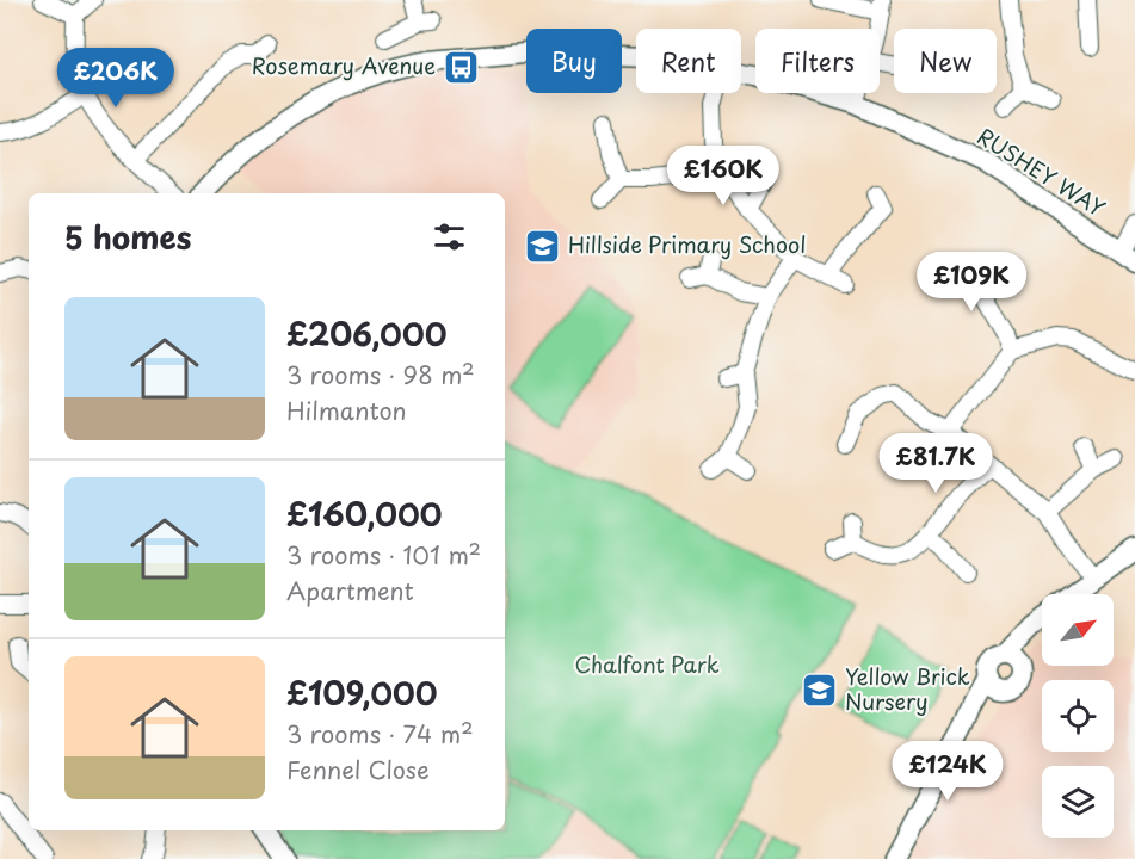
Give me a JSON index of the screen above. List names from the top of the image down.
{
  "streets": {
    "street": ["RUSHEY WAY"]
  },
  "parks": ["Chalfont Park"],
  "places": {
    "bus stop": ["Rosemary Avenue"],
    "school or university": ["Hillside Primary School", "Yellow Brick Nursery"]
  },
  "north": "top right",
  "page": {
    "chip": [
      "Buy",
      "Rent",
      "Filters",
      "New"
    ],
    "price": [
      "£206K",
      "£160K",
      "£109K",
      "£81.7K",
      "£124K"
    ],
    "heading": "5 homes",
    "list": [
      {
        "name": "£206,000",
        "note": "3 rooms · 98 m² · Hilmanton"
      },
      {
        "name": "£160,000",
        "note": "3 rooms · 101 m² · Apartment"
      },
      {
        "name": "£109,000",
        "note": "3 rooms · 74 m² · Fennel Close"
      }
    ]
  }
}
